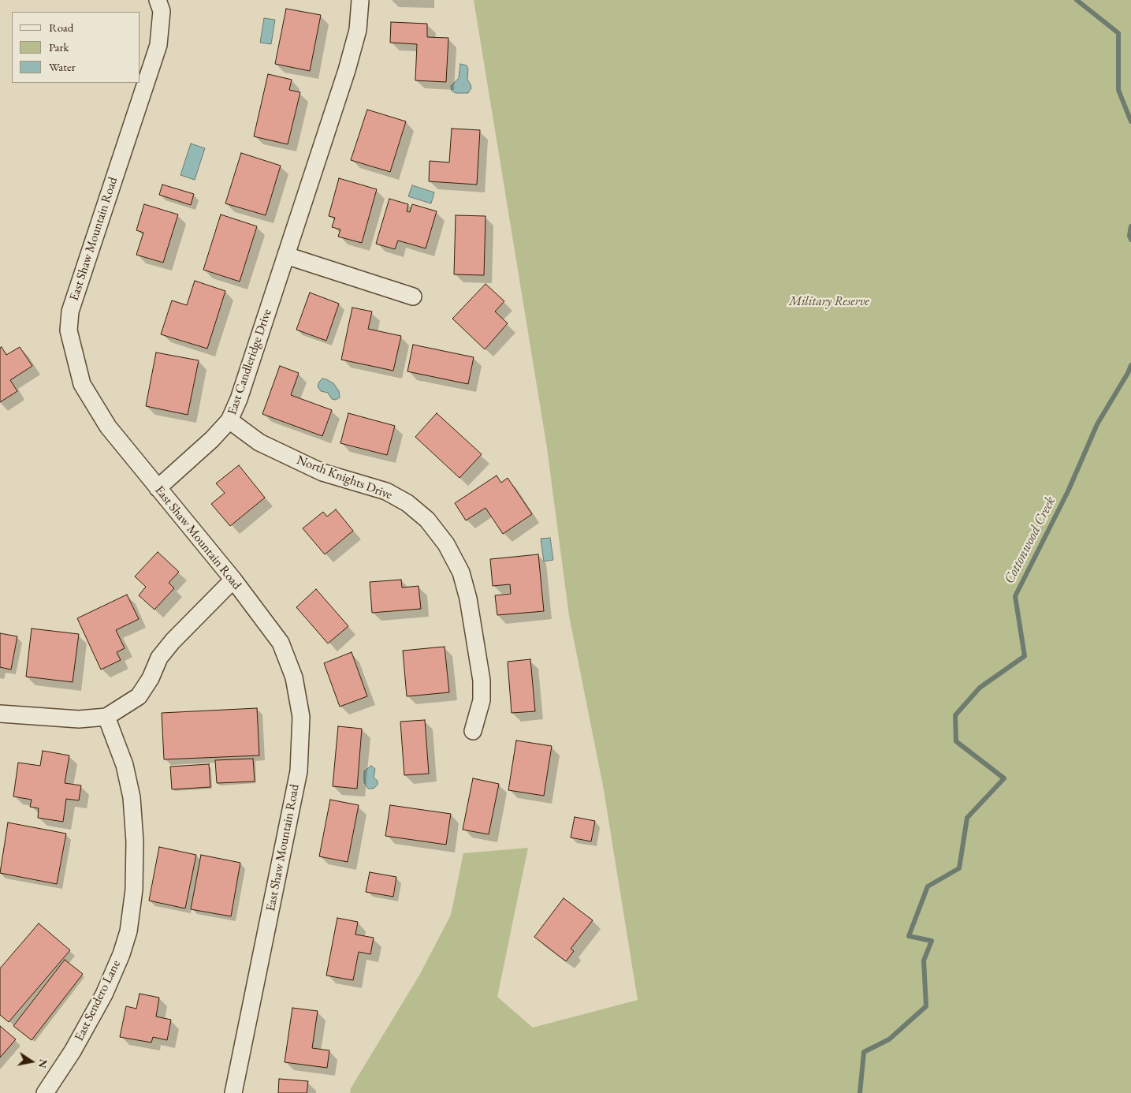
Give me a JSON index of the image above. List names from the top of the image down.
{
  "streets": {
    "street": [
      "East Shaw Mountain Road",
      "East Candleridge Drive",
      "North Knights Drive",
      "East Sendero Lane"
    ]
  },
  "crossings": [
    ["East Shaw Mountain Road", "East Candleridge Drive"],
    ["East Candleridge Drive", "North Knights Drive"]
  ],
  "water": ["Cottonwood Creek"],
  "parks": ["Military Reserve"],
  "legend": ["Road", "Park", "Water"],
  "north": "right"
}
